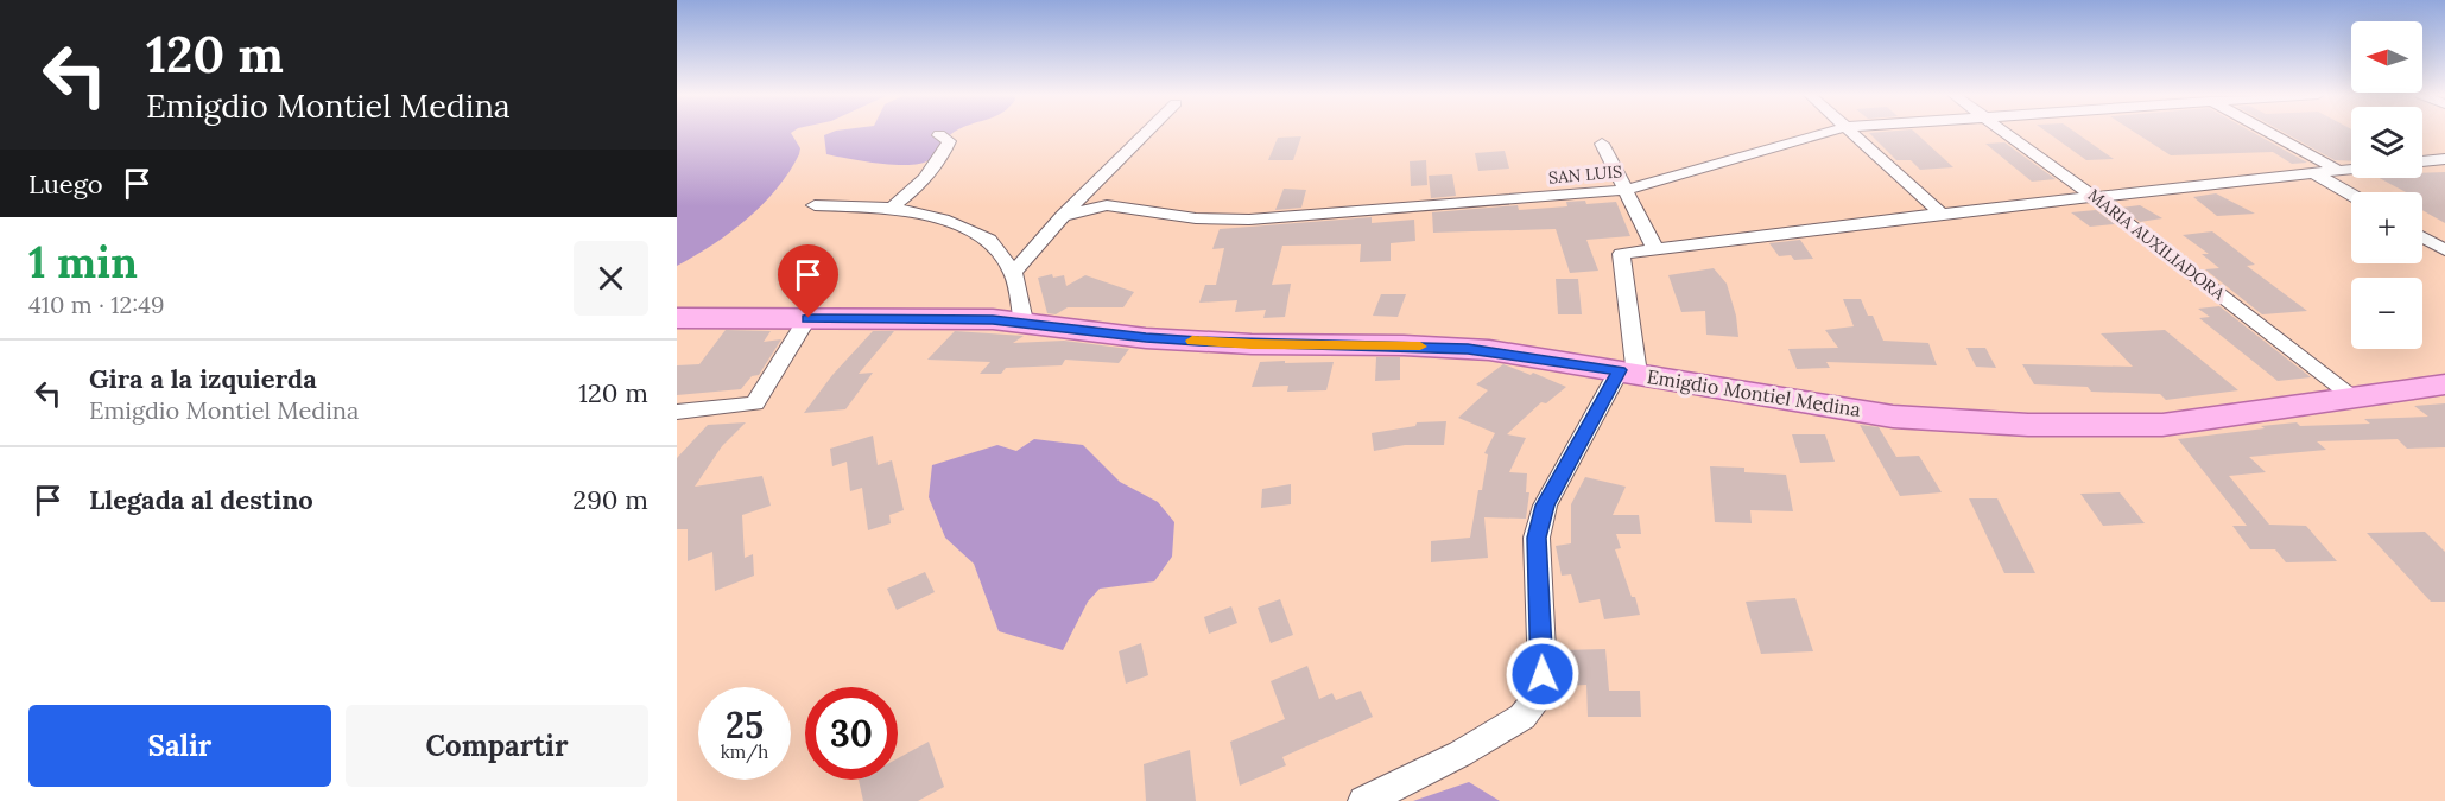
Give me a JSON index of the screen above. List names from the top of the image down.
{
  "streets": {
    "main road": ["Emigdio Montiel Medina"],
    "street": ["SAN LUIS", "MARIA AUXILIADORA"]
  },
  "crossings": [
    ["MARIA AUXILIADORA", "Emigdio Montiel Medina"]
  ],
  "north": "left",
  "page": {
    "turn": ["120 m", "Emigdio Montiel Medina"],
    "map_buttons": ["+", "−"],
    "then": "Luego",
    "heading": ["1 min", "410 m · 12:49"],
    "list": [
      {
        "name": "Gira a la izquierda",
        "note": "Emigdio Montiel Medina",
        "value": "120 m"
      },
      {
        "name": "Llegada al destino",
        "value": "290 m"
      }
    ],
    "speed": "25 km/h",
    "limit": "30",
    "buttons": ["Salir", "Compartir"]
  }
}
